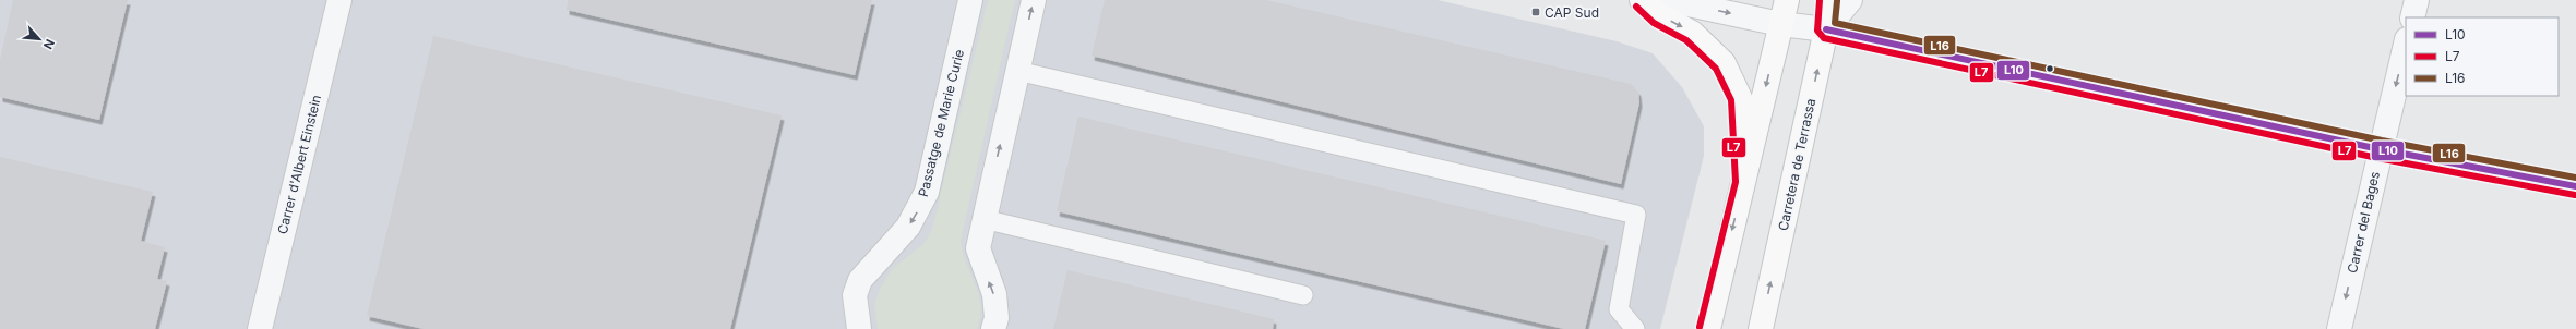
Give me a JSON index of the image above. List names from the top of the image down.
{
  "streets": {
    "main road": ["Carretera de Terrassa"],
    "street": ["Passatge de Marie Curie", "Carrer d'Albert Einstein", "Carrer del Bages"]
  },
  "one_way": ["Carrer del Bages"],
  "places": {
    "transit": ["CAP Sud"]
  },
  "lines": ["transit line L7", "transit line L16", "transit line L10"],
  "legend": ["L10", "L7", "L16"],
  "north": "bottom right"
}
